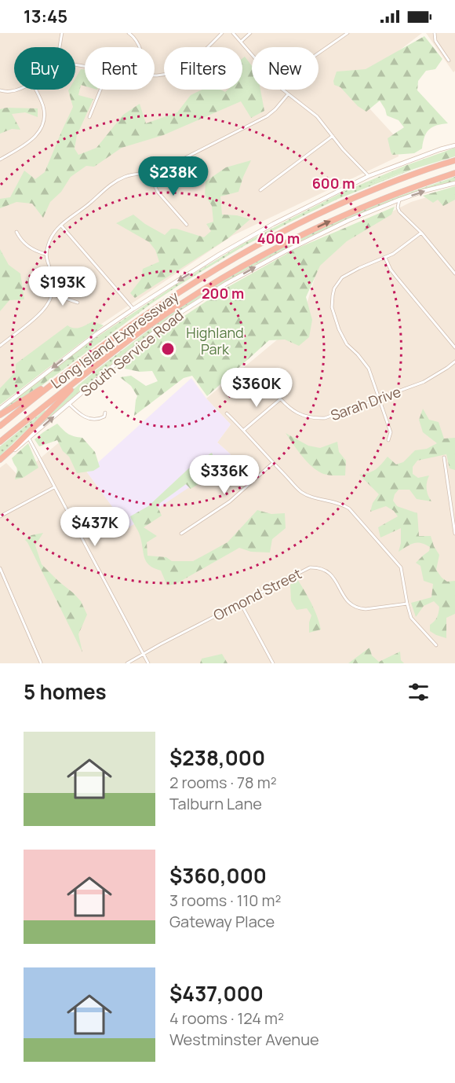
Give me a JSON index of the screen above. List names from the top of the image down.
{
  "streets": {
    "highway": ["Long Island Expressway"],
    "main road": ["South Service Road"],
    "street": ["Sarah Drive", "Ormond Street"]
  },
  "parks": ["Highland Park"],
  "page": {
    "status": "13:45",
    "chip": [
      "Buy",
      "Rent",
      "Filters",
      "New"
    ],
    "price": [
      "$238K",
      "$193K",
      "$360K",
      "$336K",
      "$437K"
    ],
    "heading": "5 homes",
    "list": [
      {
        "name": "$238,000",
        "note": "2 rooms · 78 m² · Talburn Lane"
      },
      {
        "name": "$360,000",
        "note": "3 rooms · 110 m² · Gateway Place"
      },
      {
        "name": "$437,000",
        "note": "4 rooms · 124 m² · Westminster Avenue"
      }
    ]
  },
  "rings": ["600 m", "400 m", "200 m"]
}
